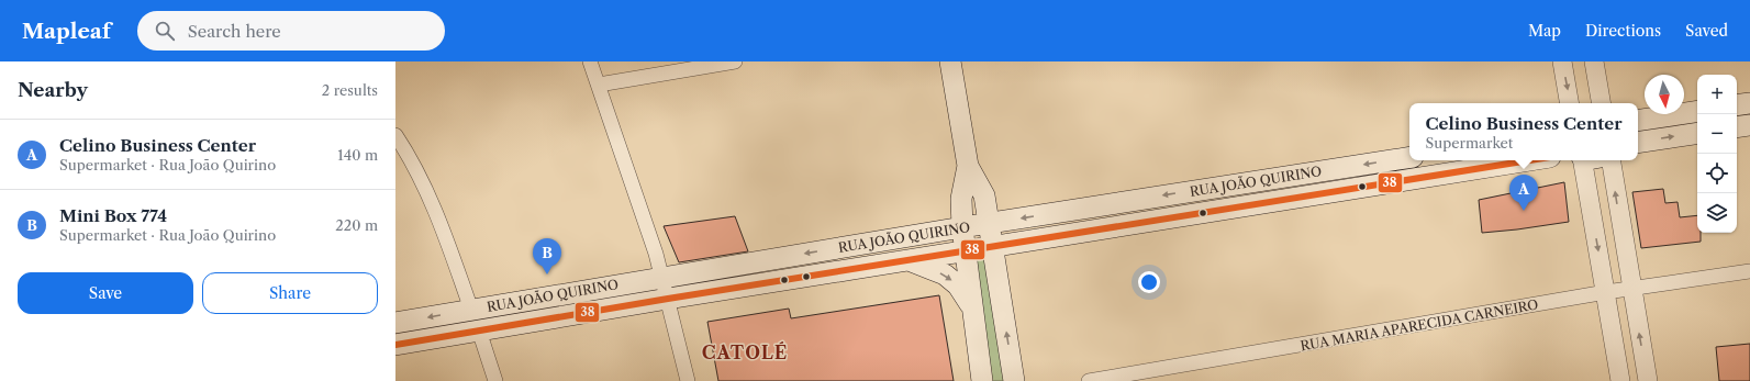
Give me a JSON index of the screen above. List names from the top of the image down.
{
  "streets": {
    "main road": ["RUA JOÃO QUIRINO"],
    "street": ["RUA MARIA APARECIDA CARNEIRO"]
  },
  "districts": ["CATOLÉ"],
  "lines": ["transit line 38"],
  "north": "bottom",
  "page": {
    "header": "Mapleaf",
    "search": "Search here",
    "nav": ["Map", "Directions", "Saved"],
    "heading": ["Nearby", "2 results"],
    "map_buttons": ["+", "−"],
    "popup": ["Celino Business Center", "Supermarket"],
    "list": [
      {
        "mark": "A",
        "name": "Celino Business Center",
        "note": "Supermarket · Rua João Quirino",
        "value": "140 m"
      },
      {
        "mark": "B",
        "name": "Mini Box 774",
        "note": "Supermarket · Rua João Quirino",
        "value": "220 m"
      }
    ],
    "pins": ["A", "B"],
    "buttons": ["Save", "Share"]
  }
}
